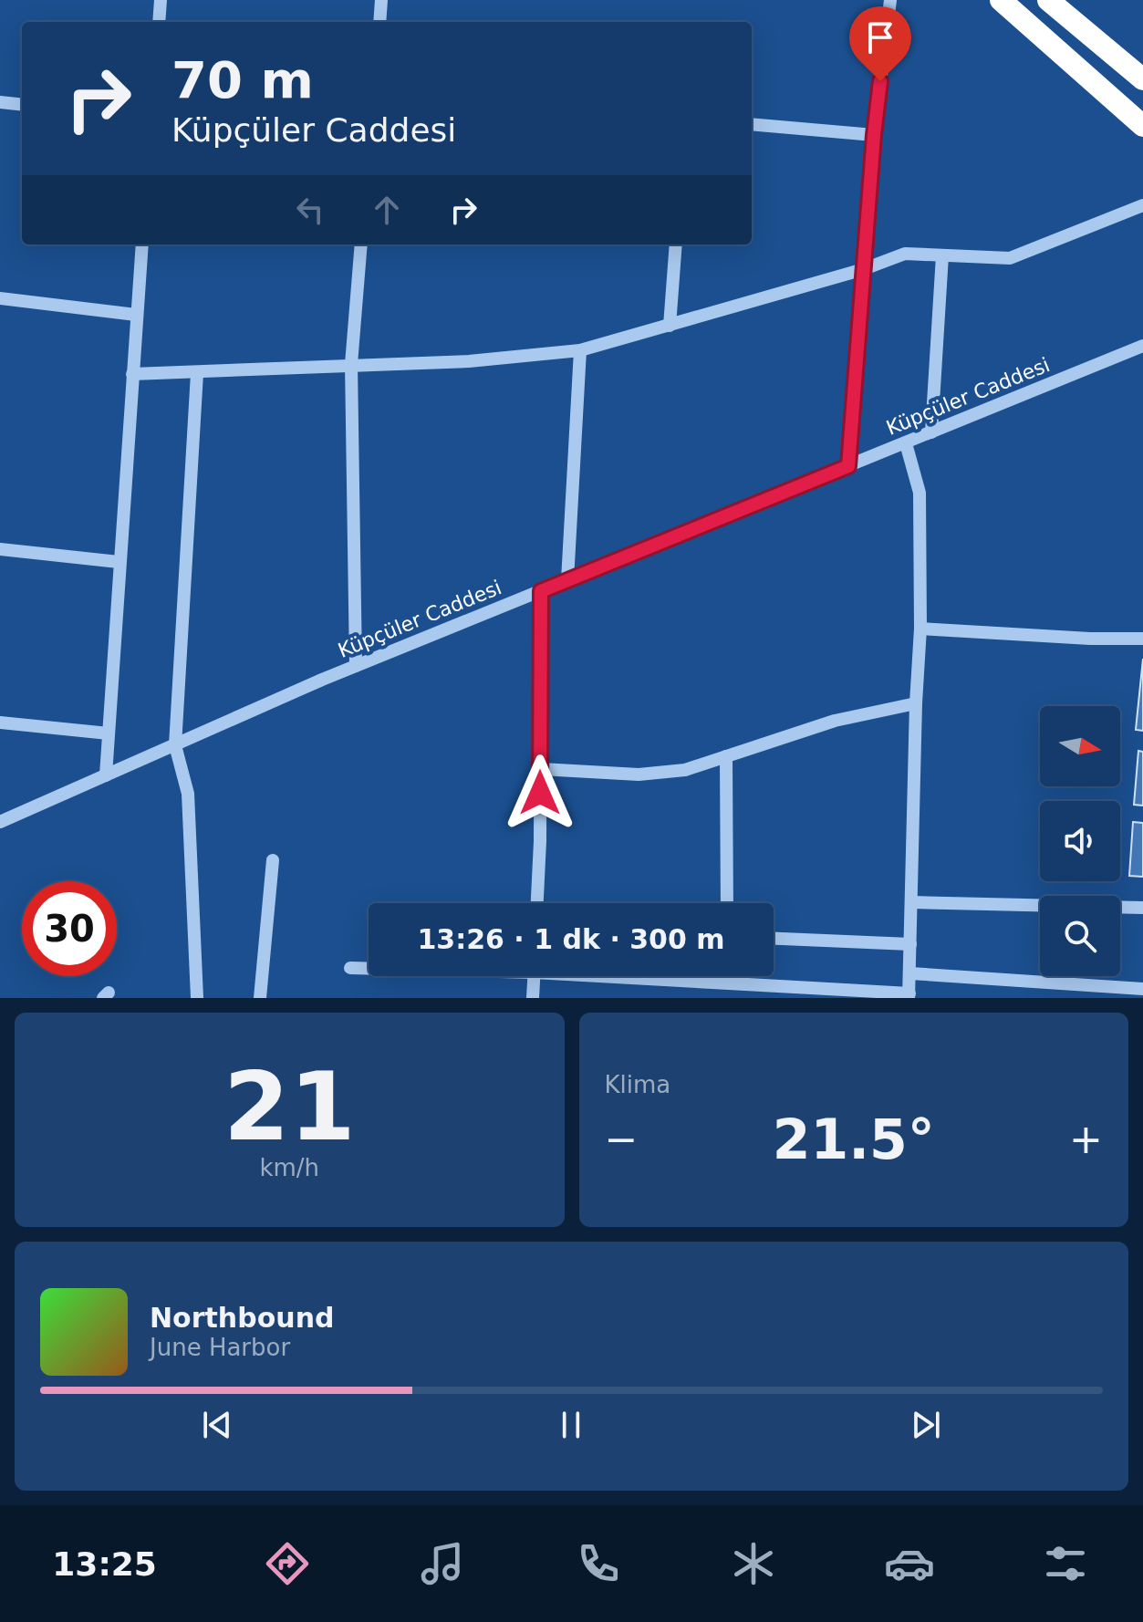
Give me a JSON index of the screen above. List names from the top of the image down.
{
  "streets": {
    "street": ["Küpçüler Caddesi"]
  },
  "north": "right",
  "page": {
    "turn": ["70 m", "Küpçüler Caddesi"],
    "limit": "30",
    "trip": "13:26 · 1 dk · 300 m",
    "tile": [
      ["21", "km/h"],
      "Klima"
    ],
    "heat": ["−", "21.5°", "+"],
    "song": ["Northbound", "June Harbor"],
    "tabs": "13:25"
  }
}
